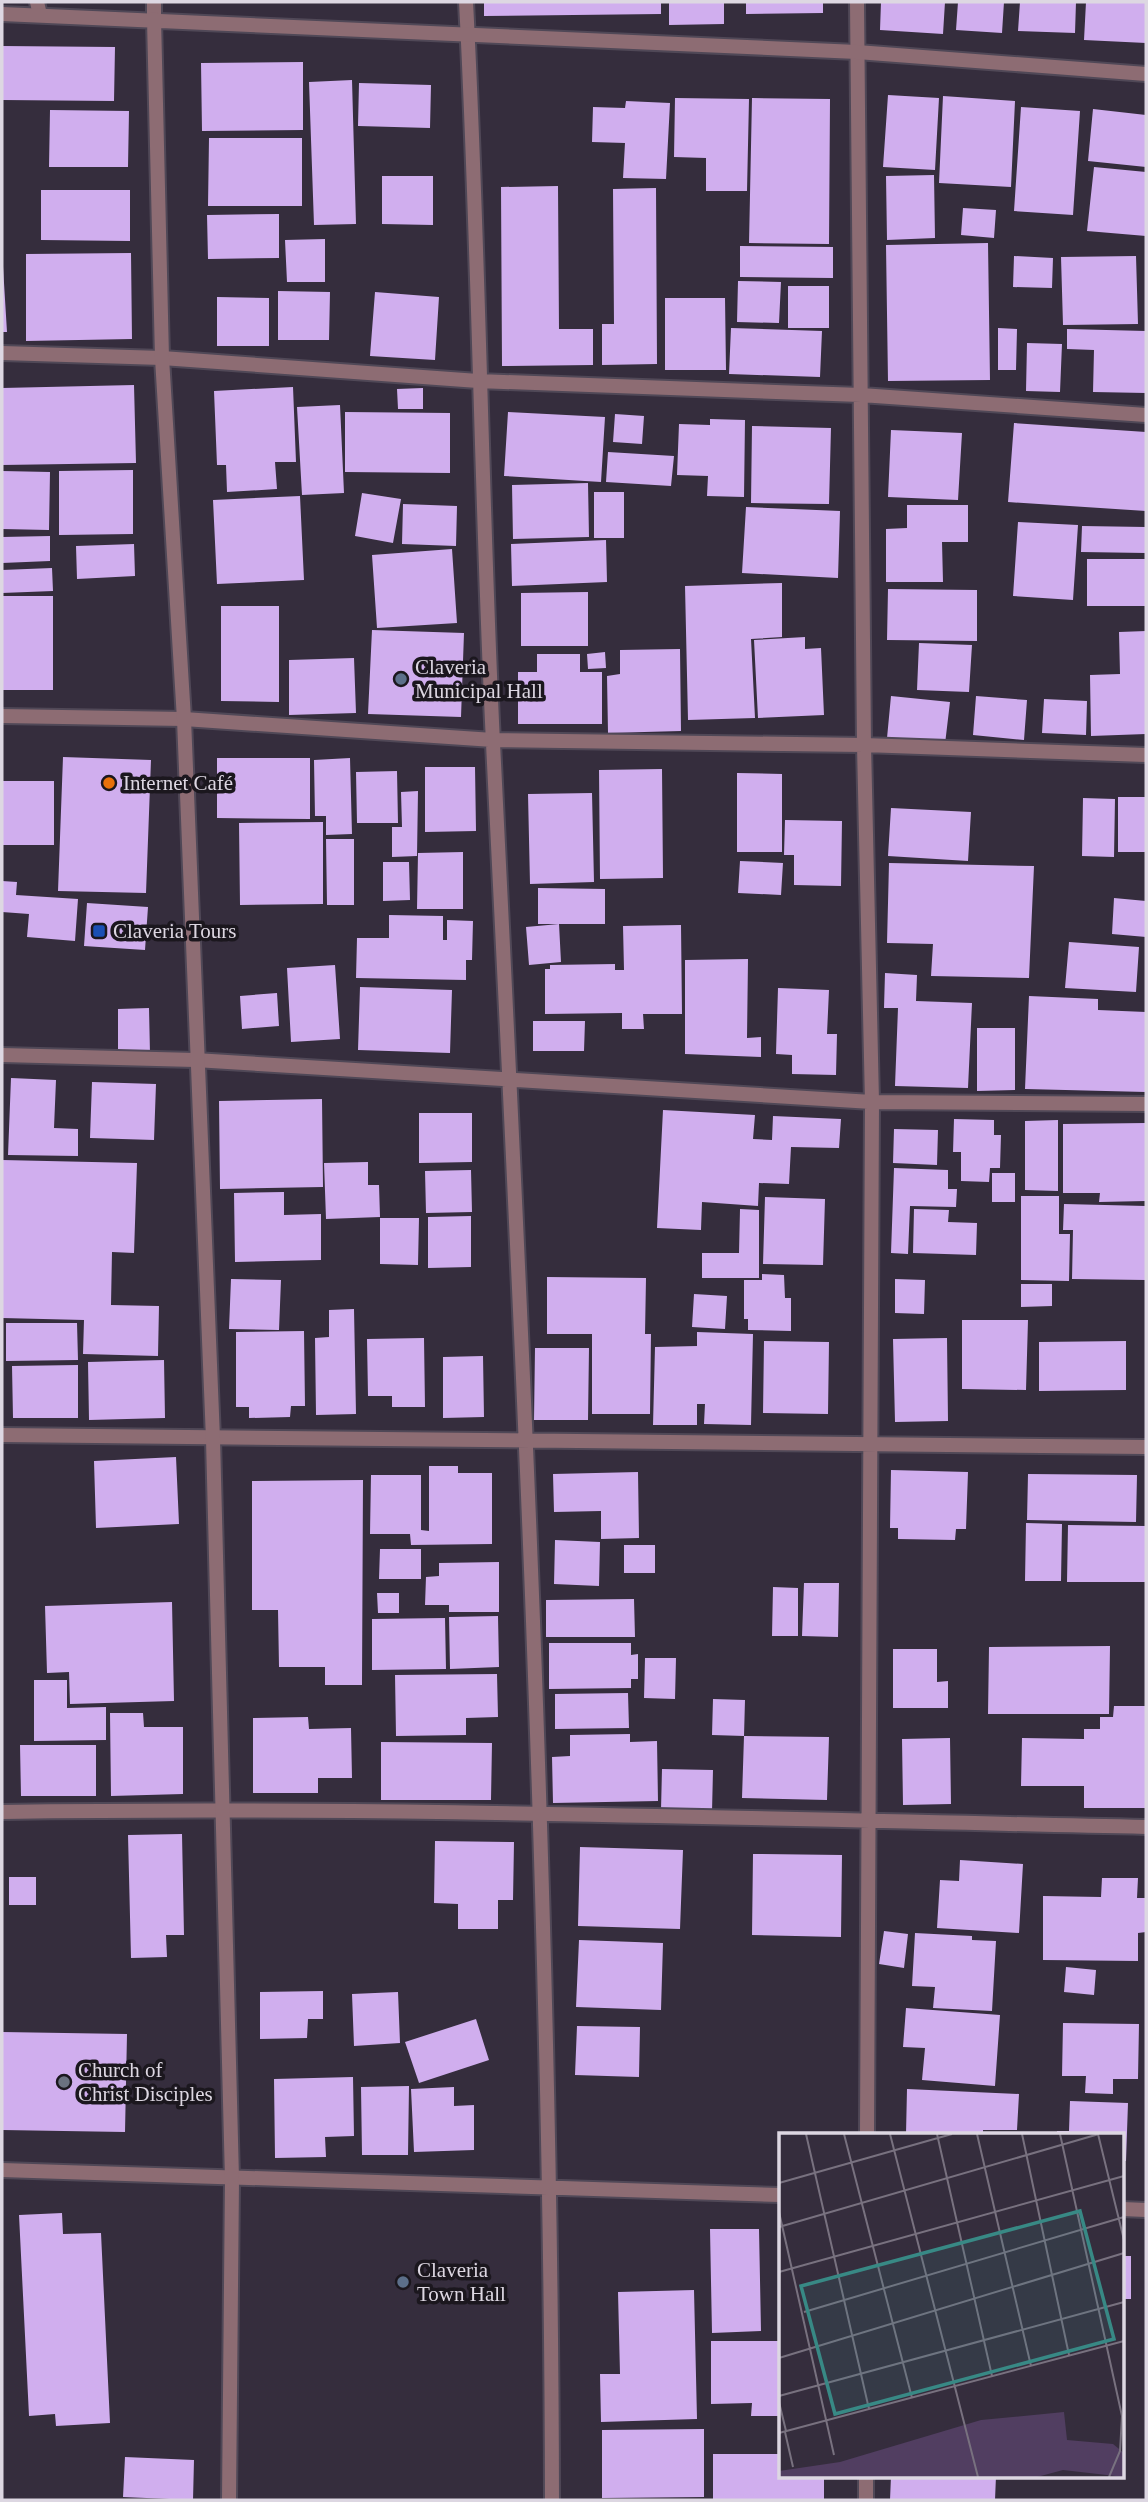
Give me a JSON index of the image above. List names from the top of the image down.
{
  "places": {
    "other": [
      "Claveria Municipal Hall",
      "Internet Café",
      "Church of Christ Disciples",
      "Claveria Town Hall"
    ],
    "transit": ["Claveria Tours"]
  }
}
